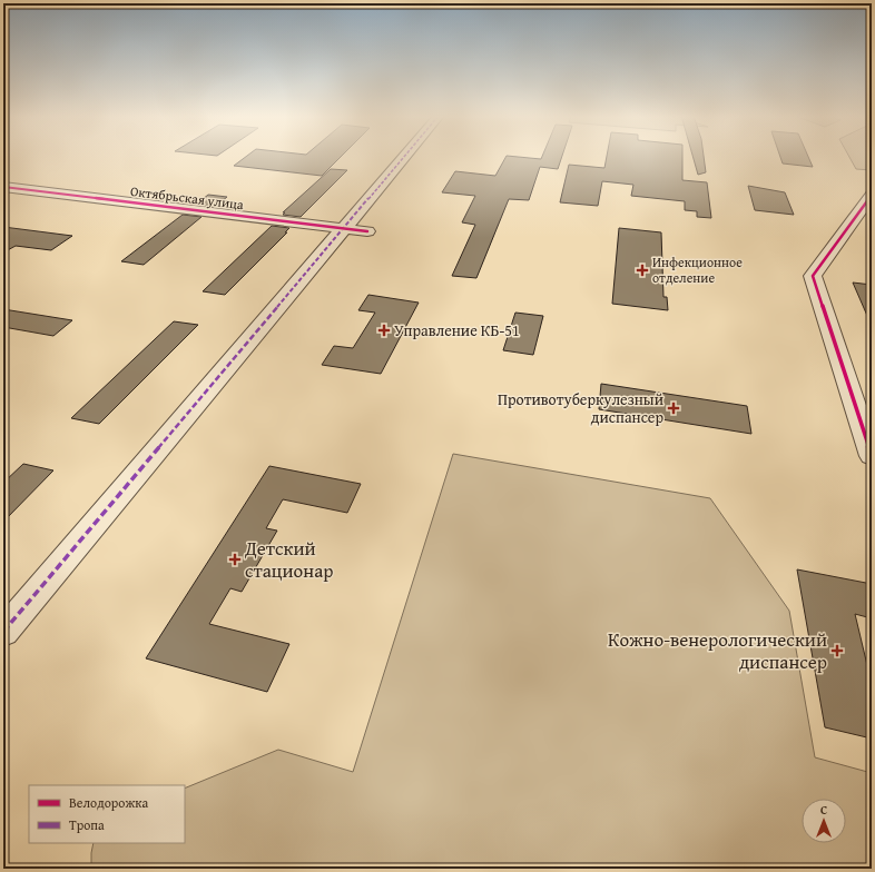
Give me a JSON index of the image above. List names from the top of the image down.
{
  "streets": {
    "street": ["Октябрьская улица"]
  },
  "places": {
    "health": [
      "Инфекционное отделение",
      "Управление КБ-51",
      "Противотуберкулезный диспансер",
      "Детский стационар",
      "Кожно-венерологический диспансер"
    ]
  },
  "legend": ["Велодорожка", "Тропа"],
  "north": "top"
}
